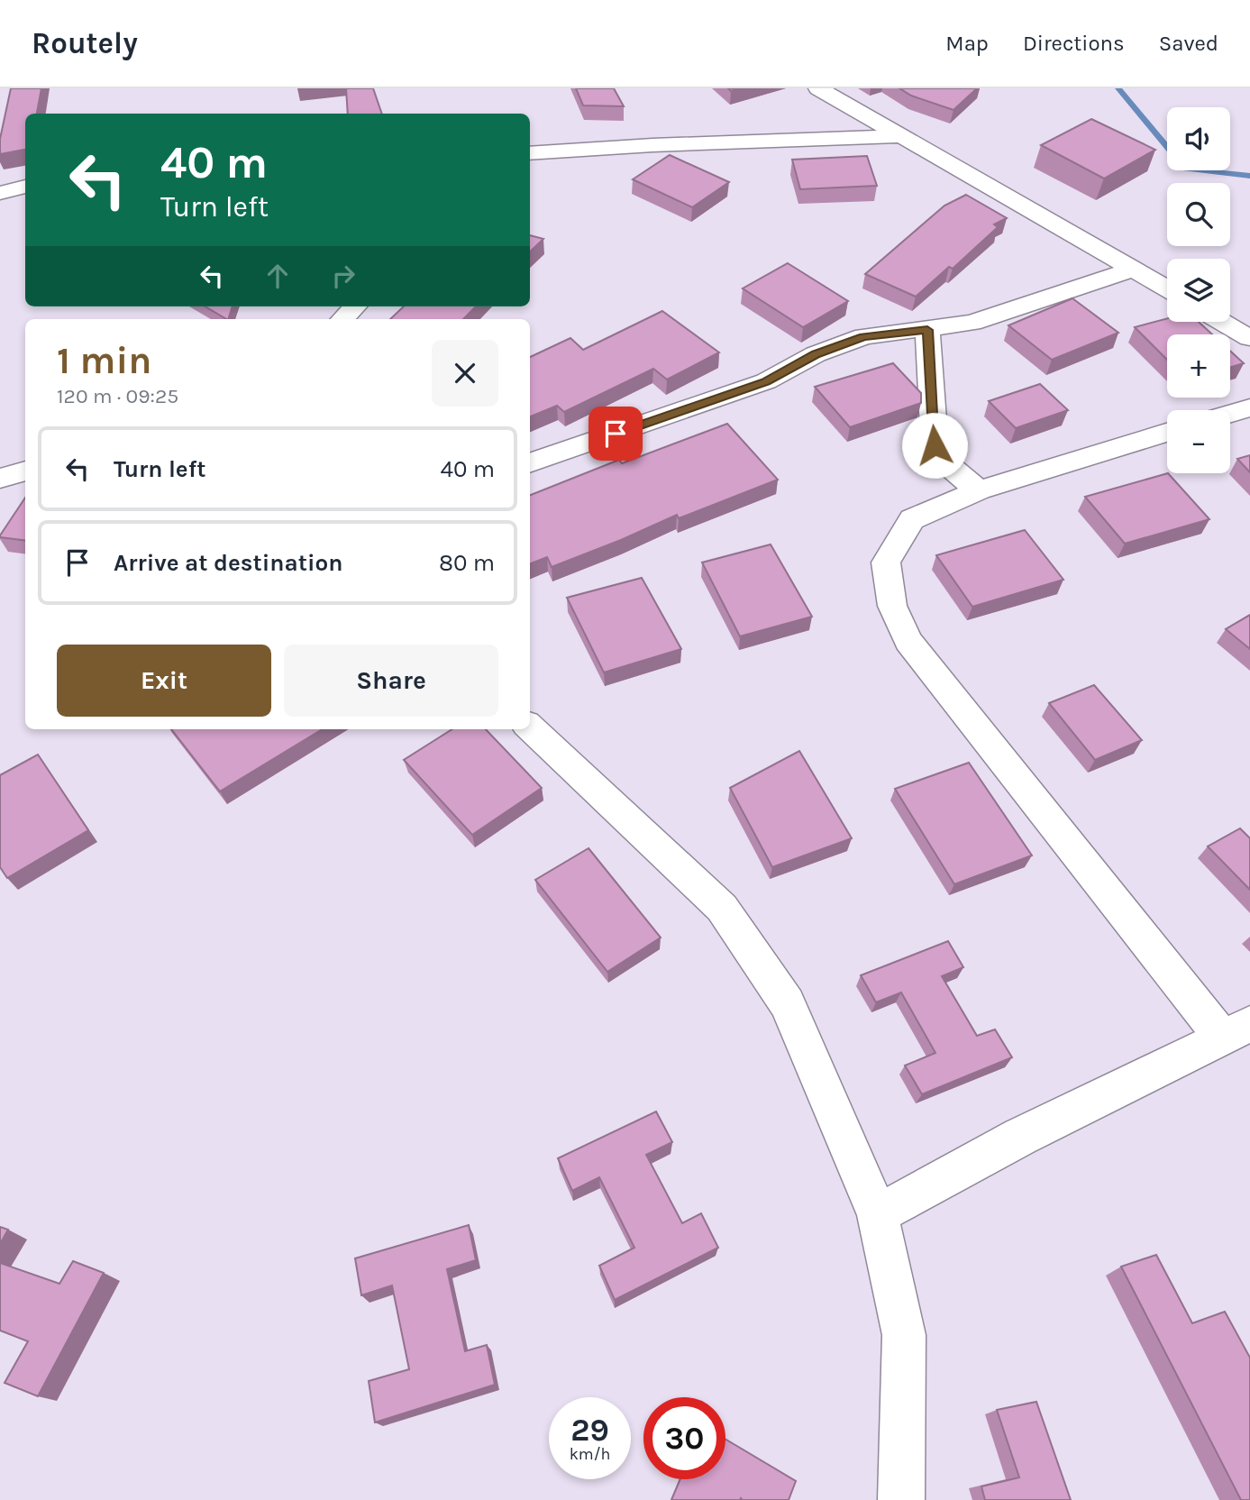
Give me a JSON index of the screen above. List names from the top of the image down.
{
  "page": {
    "header": "Routely",
    "nav": ["Map", "Directions", "Saved"],
    "map_buttons": ["+", "−"],
    "turn": ["40 m", "Turn left"],
    "heading": ["1 min", "120 m · 09:25"],
    "list": [
      {
        "name": "Turn left",
        "value": "40 m"
      },
      {
        "name": "Arrive at destination",
        "value": "80 m"
      }
    ],
    "buttons": ["Exit", "Share"],
    "speed": "29 km/h",
    "limit": "30"
  }
}
